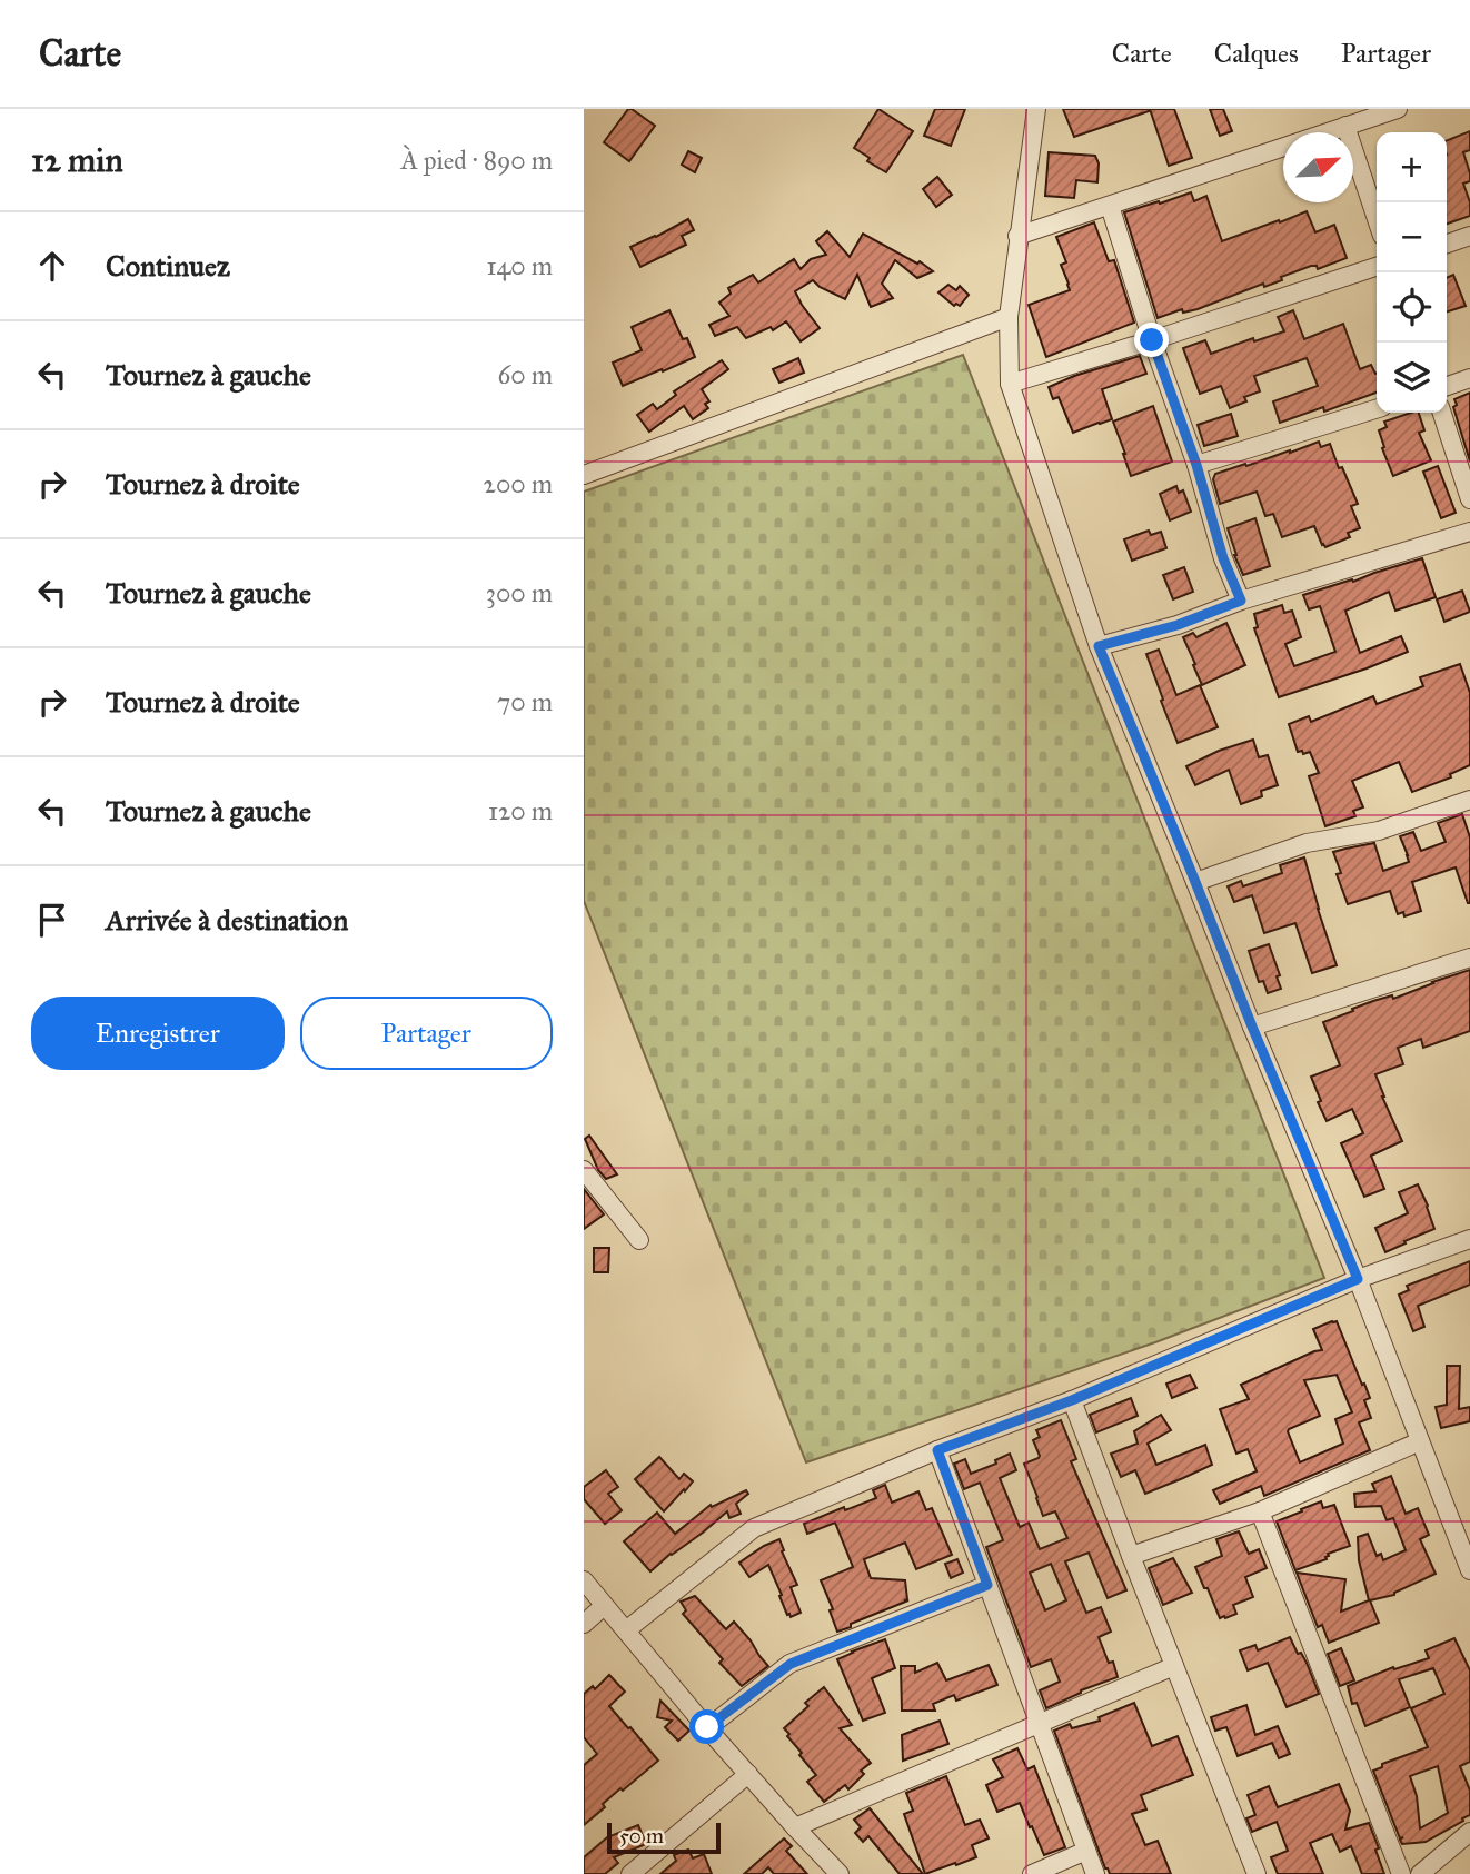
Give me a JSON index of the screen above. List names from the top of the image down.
{
  "scale_bar": "50 m",
  "north": "top right",
  "page": {
    "header": "Carte",
    "nav": ["Carte", "Calques", "Partager"],
    "heading": ["12 min", "À pied · 890 m"],
    "map_buttons": ["+", "−"],
    "list": [
      ["Continuez", "140 m"],
      ["Tournez à gauche", "60 m"],
      ["Tournez à droite", "200 m"],
      ["Tournez à gauche", "300 m"],
      ["Tournez à droite", "70 m"],
      ["Tournez à gauche", "120 m"],
      "Arrivée à destination"
    ],
    "buttons": ["Enregistrer", "Partager"],
    "scale": "50 m"
  }
}
